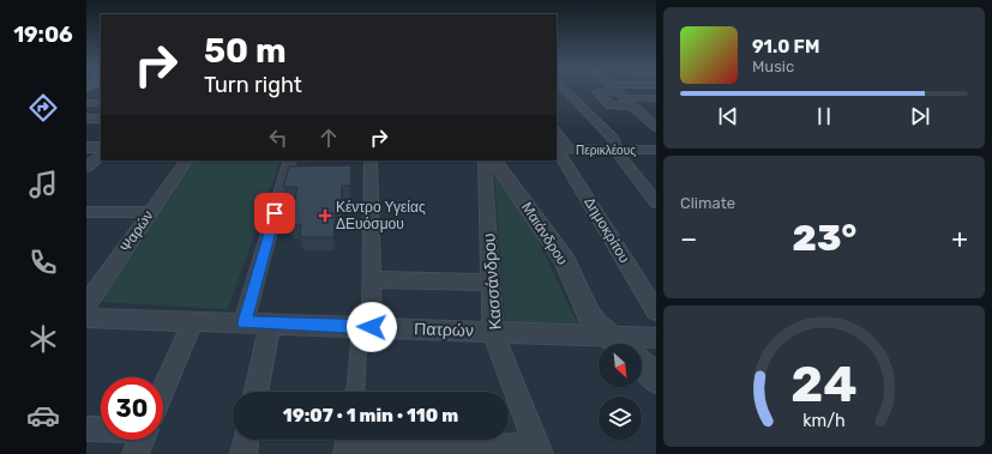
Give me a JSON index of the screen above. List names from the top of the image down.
{
  "streets": {
    "street": [
      "Περικλέους",
      "Δημοκρίτου",
      "Ψαρών",
      "Μαιάνδρου",
      "Κασσάνδρου",
      "Πατρών"
    ]
  },
  "crossings": [
    ["Περικλέους", "Δημοκρίτου"],
    ["Μαιάνδρου", "Πατρών"],
    ["Κασσάνδρου", "Πατρών"]
  ],
  "places": {
    "health": ["Κέντρο Υγείας ΔΕυόσμου"]
  },
  "north": "bottom right",
  "page": {
    "tabs": "19:06",
    "turn": ["50 m", "Turn right"],
    "song": ["91.0 FM", "Music"],
    "tile": "Climate",
    "heat": ["−", "23°", "+"],
    "limit": "30",
    "trip": "19:07 · 1 min · 110 m",
    "gauge": ["24", "km/h"]
  }
}
